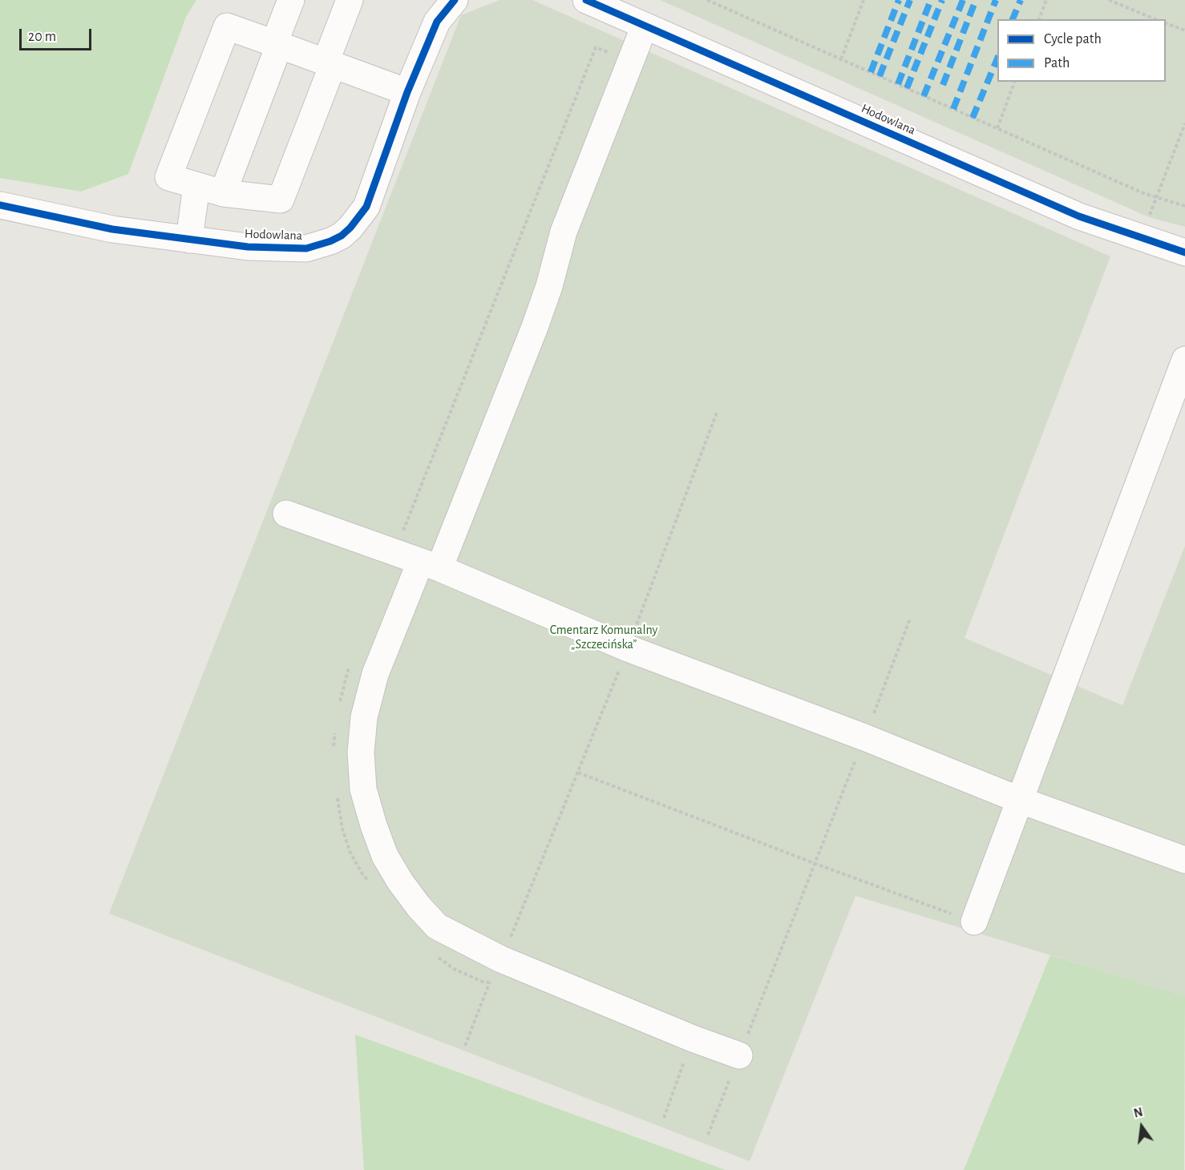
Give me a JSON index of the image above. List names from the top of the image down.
{
  "streets": {
    "street": ["Hodowlana"]
  },
  "parks": ["Cmentarz Komunalny „Szczecińska”"],
  "legend": ["Cycle path", "Path"],
  "scale_bar": "20 m",
  "north": "top"
}
